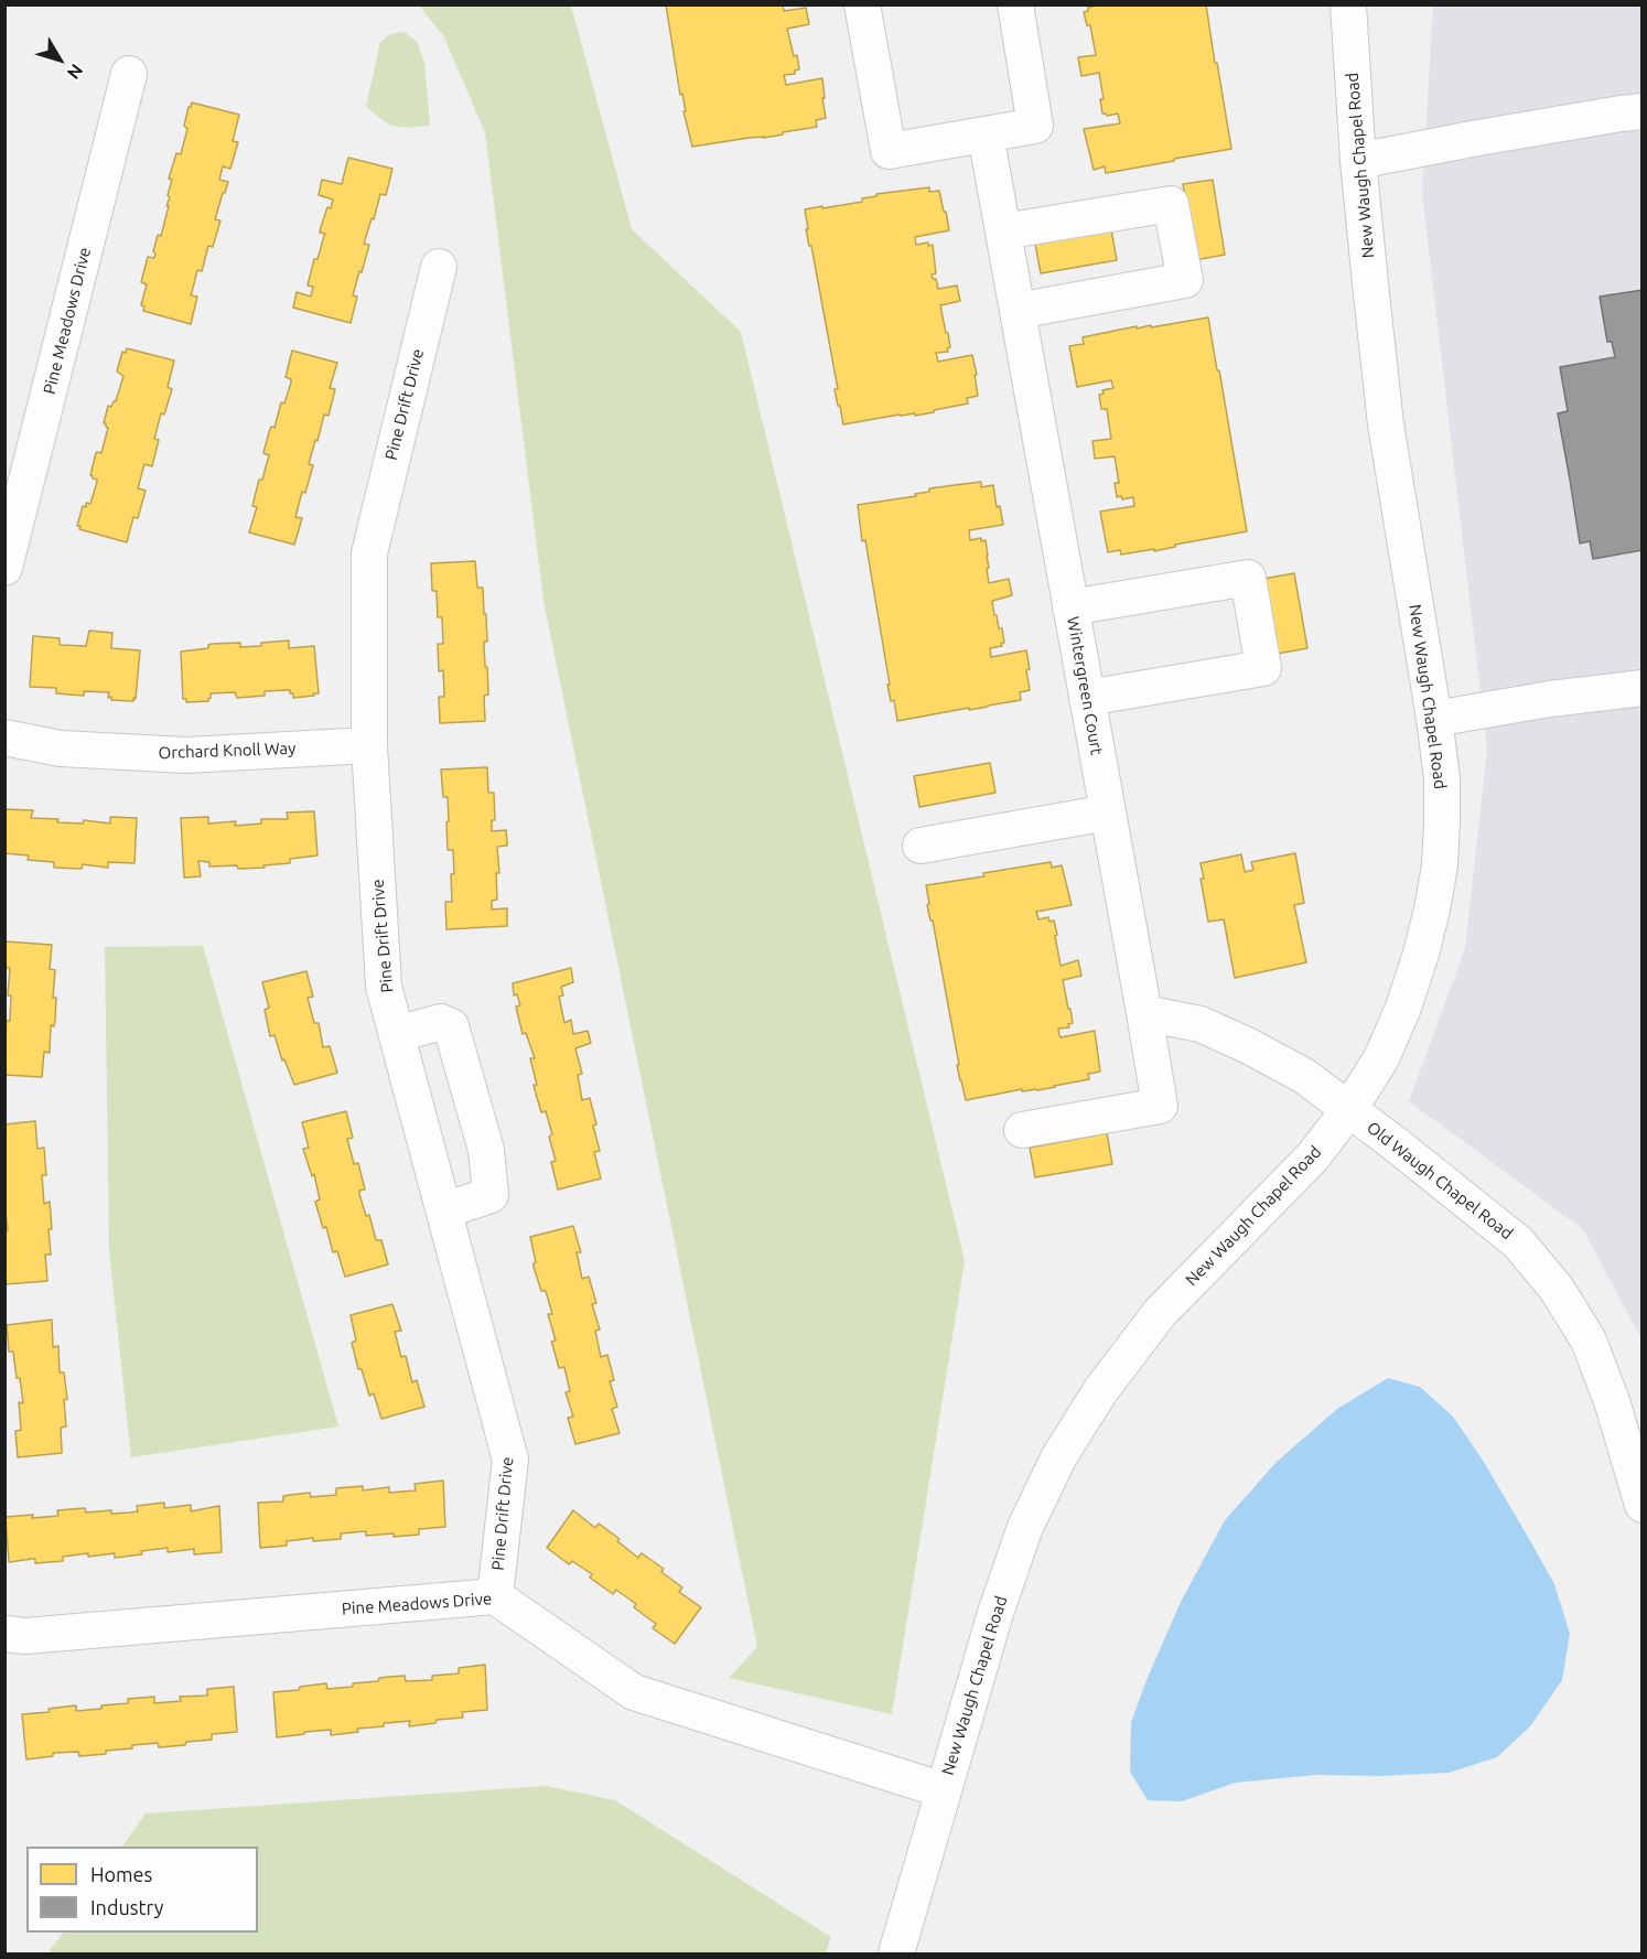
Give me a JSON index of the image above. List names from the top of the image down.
{
  "streets": {
    "street": [
      "New Waugh Chapel Road",
      "Pine Meadows Drive",
      "Pine Drift Drive",
      "Wintergreen Court",
      "Orchard Knoll Way",
      "Old Waugh Chapel Road"
    ]
  },
  "crossings": [
    ["New Waugh Chapel Road", "Pine Meadows Drive"],
    ["New Waugh Chapel Road", "Old Waugh Chapel Road"],
    ["Pine Meadows Drive", "Pine Drift Drive"],
    ["Pine Drift Drive", "Orchard Knoll Way"]
  ],
  "legend": ["Homes", "Industry"],
  "north": "bottom right"
}
